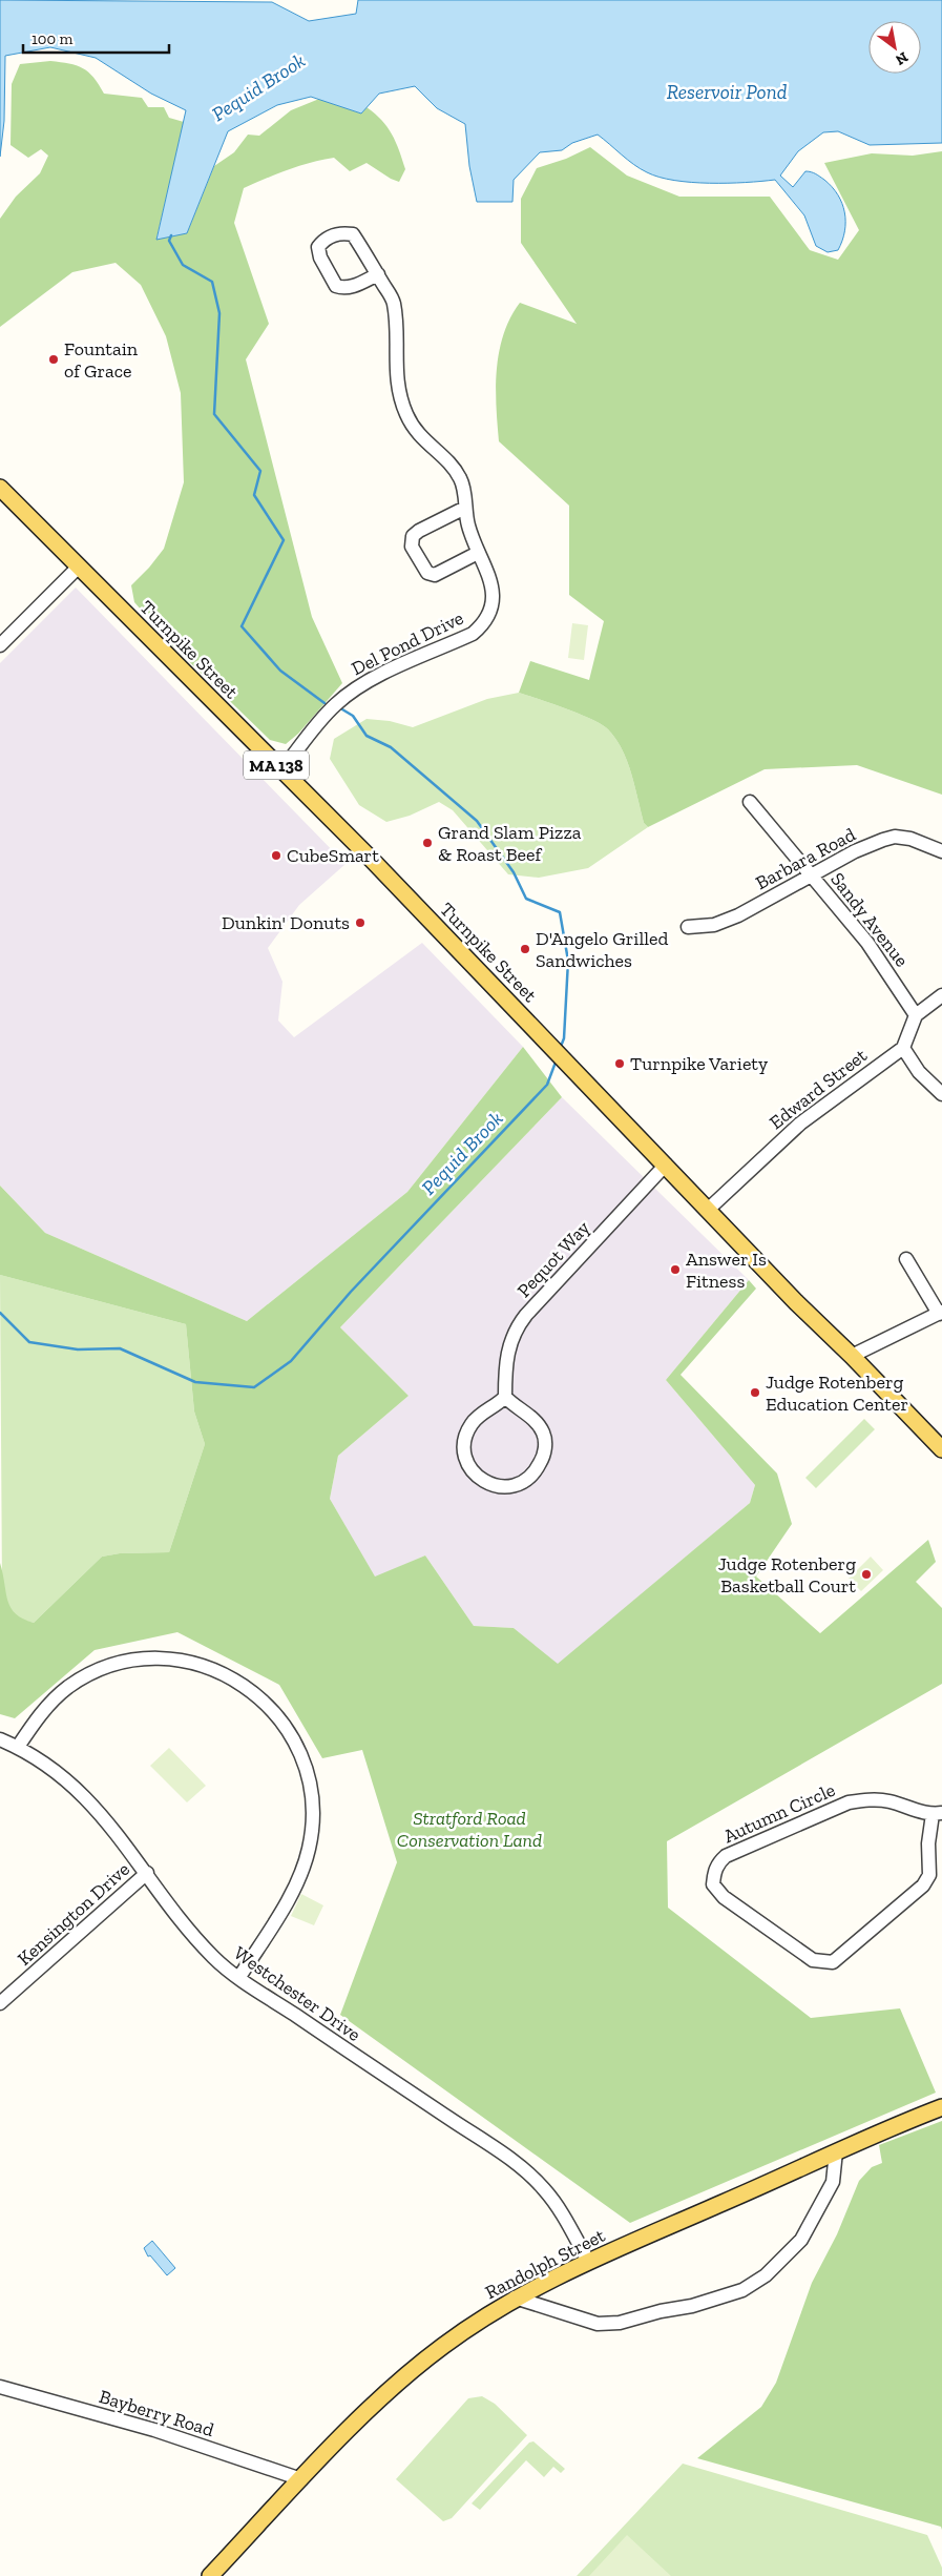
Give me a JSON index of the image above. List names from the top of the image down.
{
  "streets": {
    "main road": ["Turnpike Street", "MA 138", "Randolph Street"],
    "street": [
      "Del Pond Drive",
      "Barbara Road",
      "Sandy Avenue",
      "Edward Street",
      "Pequot Way",
      "Autumn Circle",
      "Kensington Drive",
      "Westchester Drive",
      "Bayberry Road"
    ]
  },
  "crossings": [
    ["Del Pond Drive", "Turnpike Street"],
    ["Turnpike Street", "Edward Street"],
    ["Turnpike Street", "Pequot Way"],
    ["Barbara Road", "Sandy Avenue"],
    ["Kensington Drive", "Westchester Drive"],
    ["Westchester Drive", "Randolph Street"],
    ["Randolph Street", "Bayberry Road"]
  ],
  "water": ["Pequid Brook", "Reservoir Pond"],
  "parks": ["Stratford Road Conservation Land"],
  "places": [
    "Fountain of Grace",
    "Grand Slam Pizza & Roast Beef",
    "CubeSmart",
    "Dunkin' Donuts",
    "D'Angelo Grilled Sandwiches",
    "Turnpike Variety",
    "Answer Is Fitness",
    "Judge Rotenberg Education Center",
    "Judge Rotenberg Basketball Court"
  ],
  "scale_bar": "100 m",
  "north": "bottom right"
}
